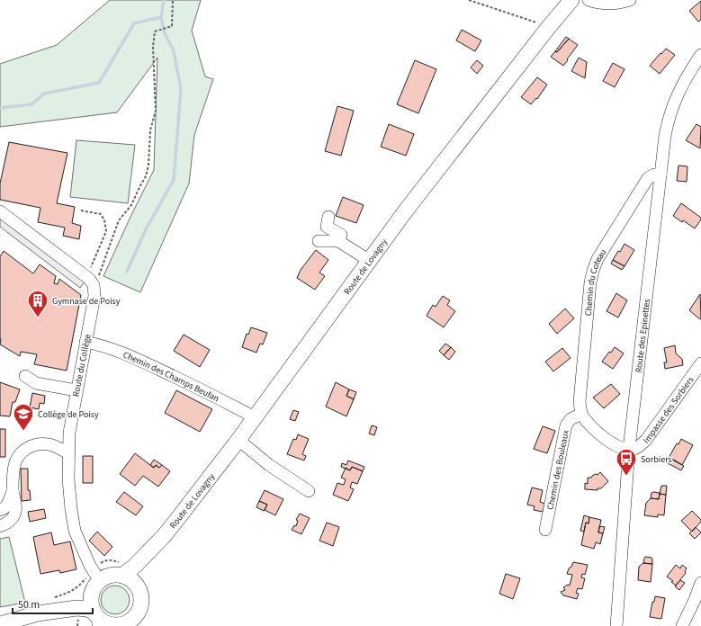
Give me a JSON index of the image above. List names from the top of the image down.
{
  "streets": {
    "main road": ["Route de Lovagny"],
    "street": [
      "Chemin du Coteau",
      "Route des Epinettes",
      "Route du Collège",
      "Chemin des Champs Beufan",
      "Impasse des Sorbiers",
      "Chemin des Bouleaux"
    ]
  },
  "crossings": [
    ["Route de Lovagny", "Route du Collège"],
    ["Route de Lovagny", "Chemin des Champs Beufan"],
    ["Chemin du Coteau", "Route des Epinettes"],
    ["Chemin du Coteau", "Chemin des Bouleaux"],
    ["Route des Epinettes", "Impasse des Sorbiers"],
    ["Route du Collège", "Chemin des Champs Beufan"]
  ],
  "places": {
    "building": ["Gymnase de Poisy"],
    "school or university": ["Collège de Poisy"],
    "bus stop": ["Sorbiers"]
  },
  "scale_bar": "50 m"
}
